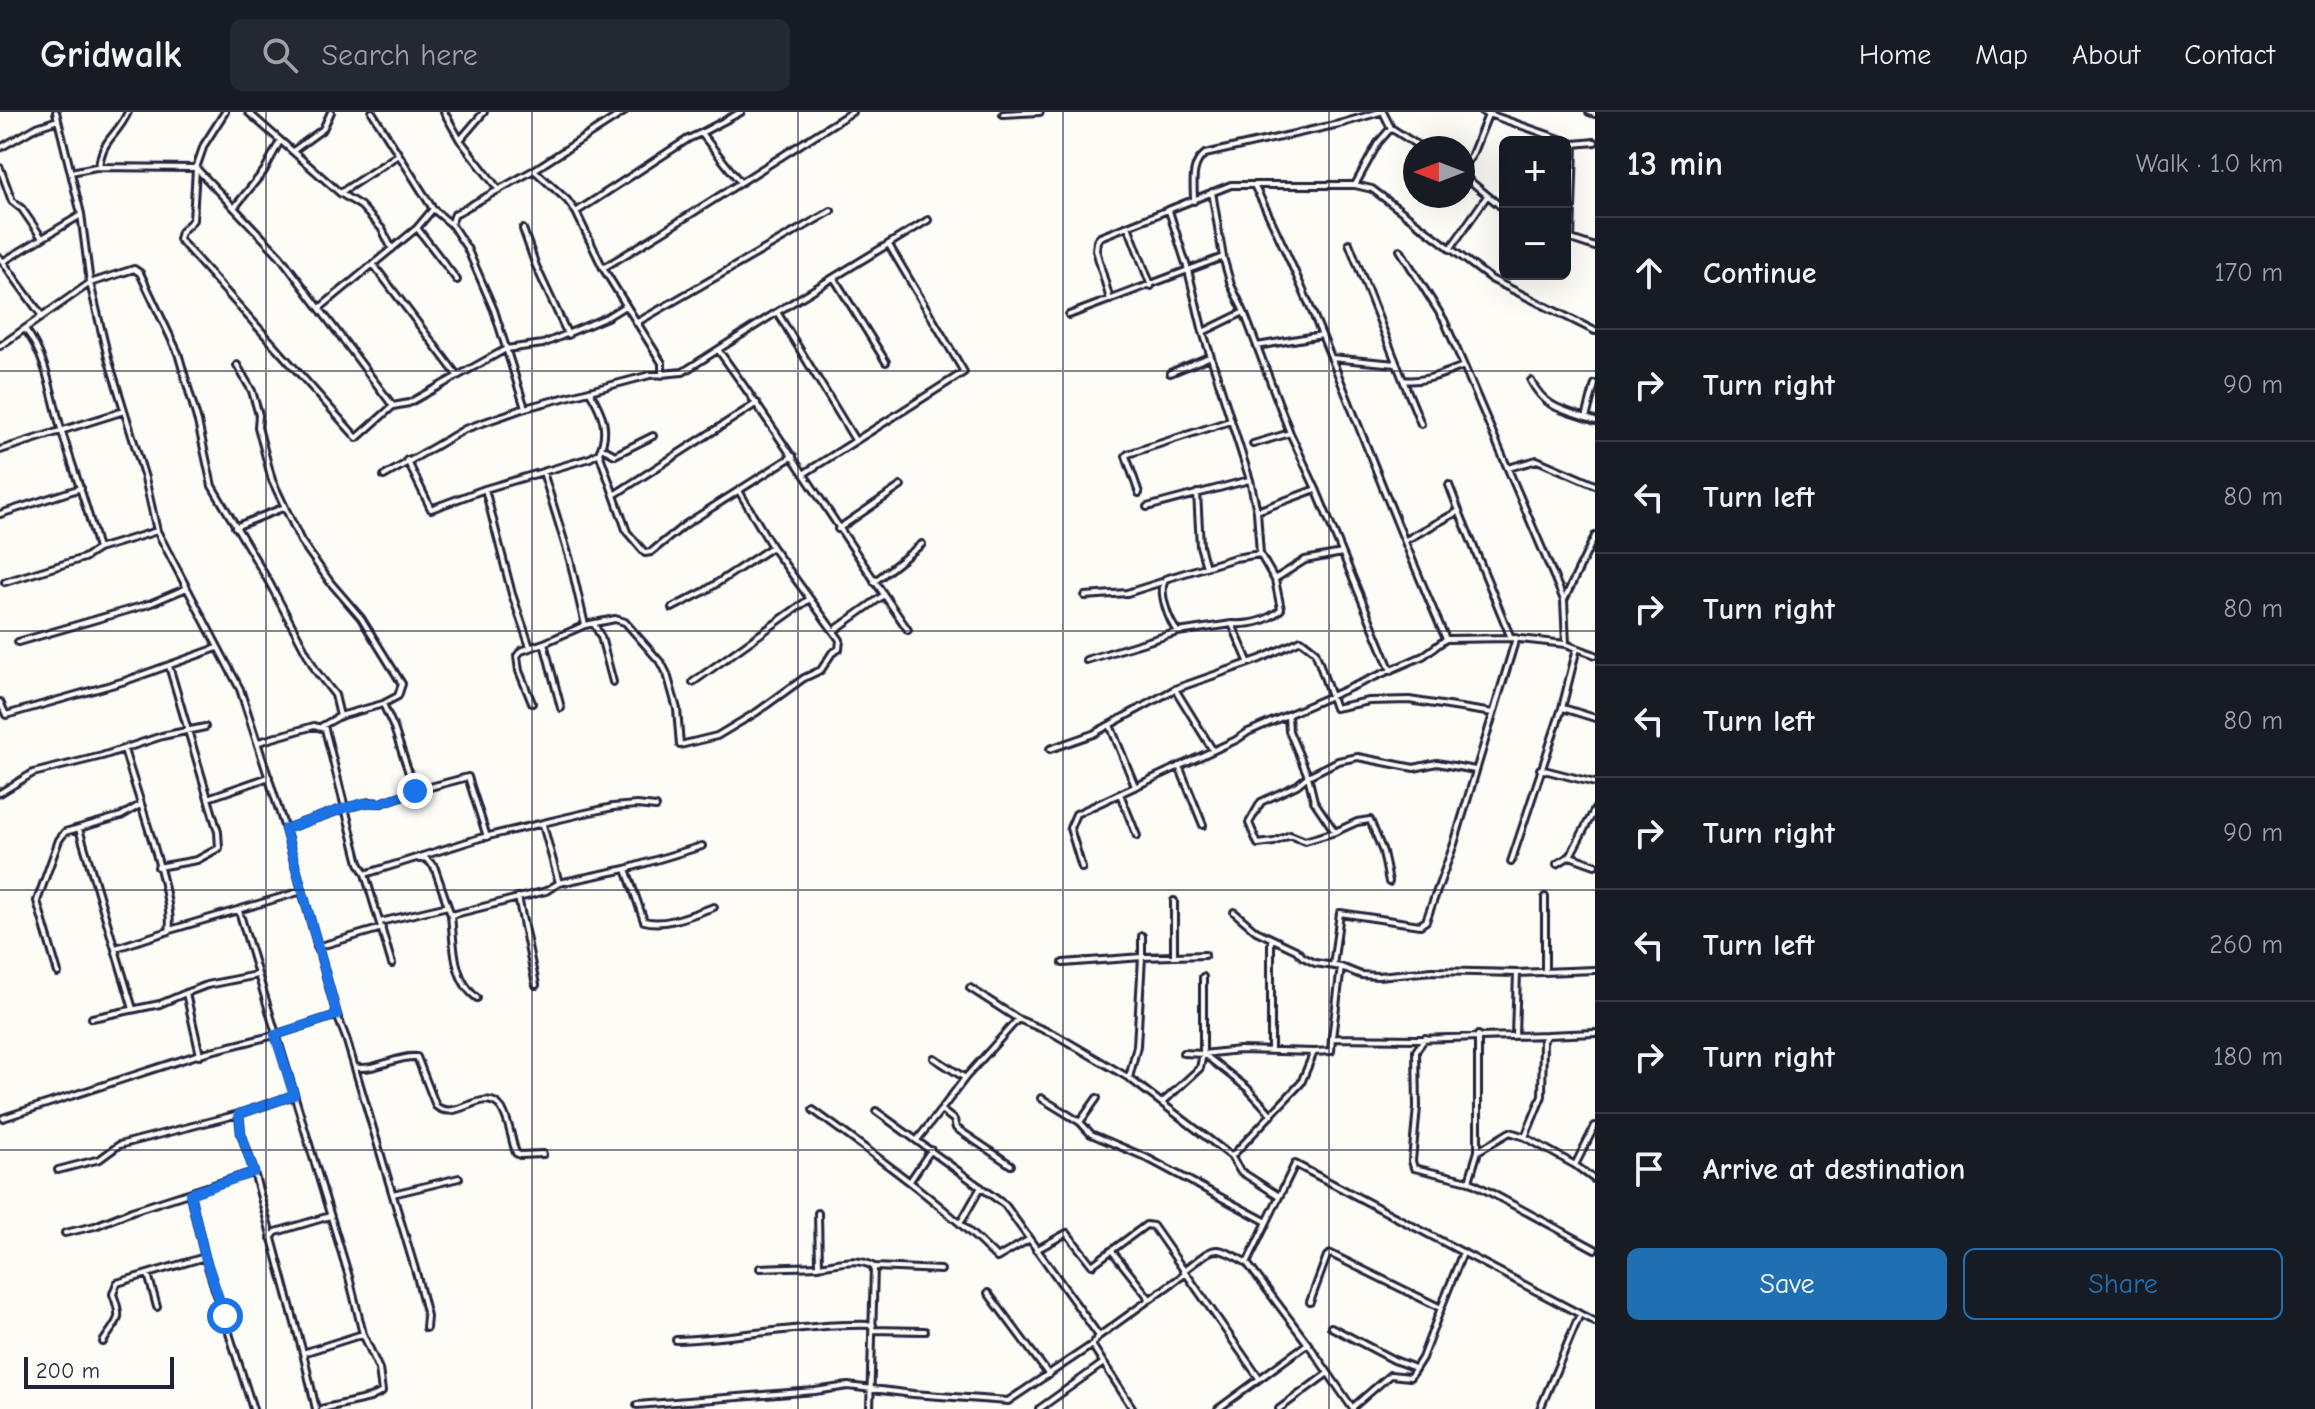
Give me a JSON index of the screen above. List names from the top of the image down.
{
  "scale_bar": "200 m",
  "north": "left",
  "page": {
    "header": "Gridwalk",
    "search": "Search here",
    "nav": [
      "Home",
      "Map",
      "About",
      "Contact"
    ],
    "heading": ["13 min", "Walk · 1.0 km"],
    "map_buttons": ["+", "−"],
    "list": [
      ["Continue", "170 m"],
      ["Turn right", "90 m"],
      ["Turn left", "80 m"],
      ["Turn right", "80 m"],
      ["Turn left", "80 m"],
      ["Turn right", "90 m"],
      ["Turn left", "260 m"],
      ["Turn right", "180 m"],
      "Arrive at destination"
    ],
    "buttons": ["Save", "Share"],
    "scale": "200 m"
  }
}
